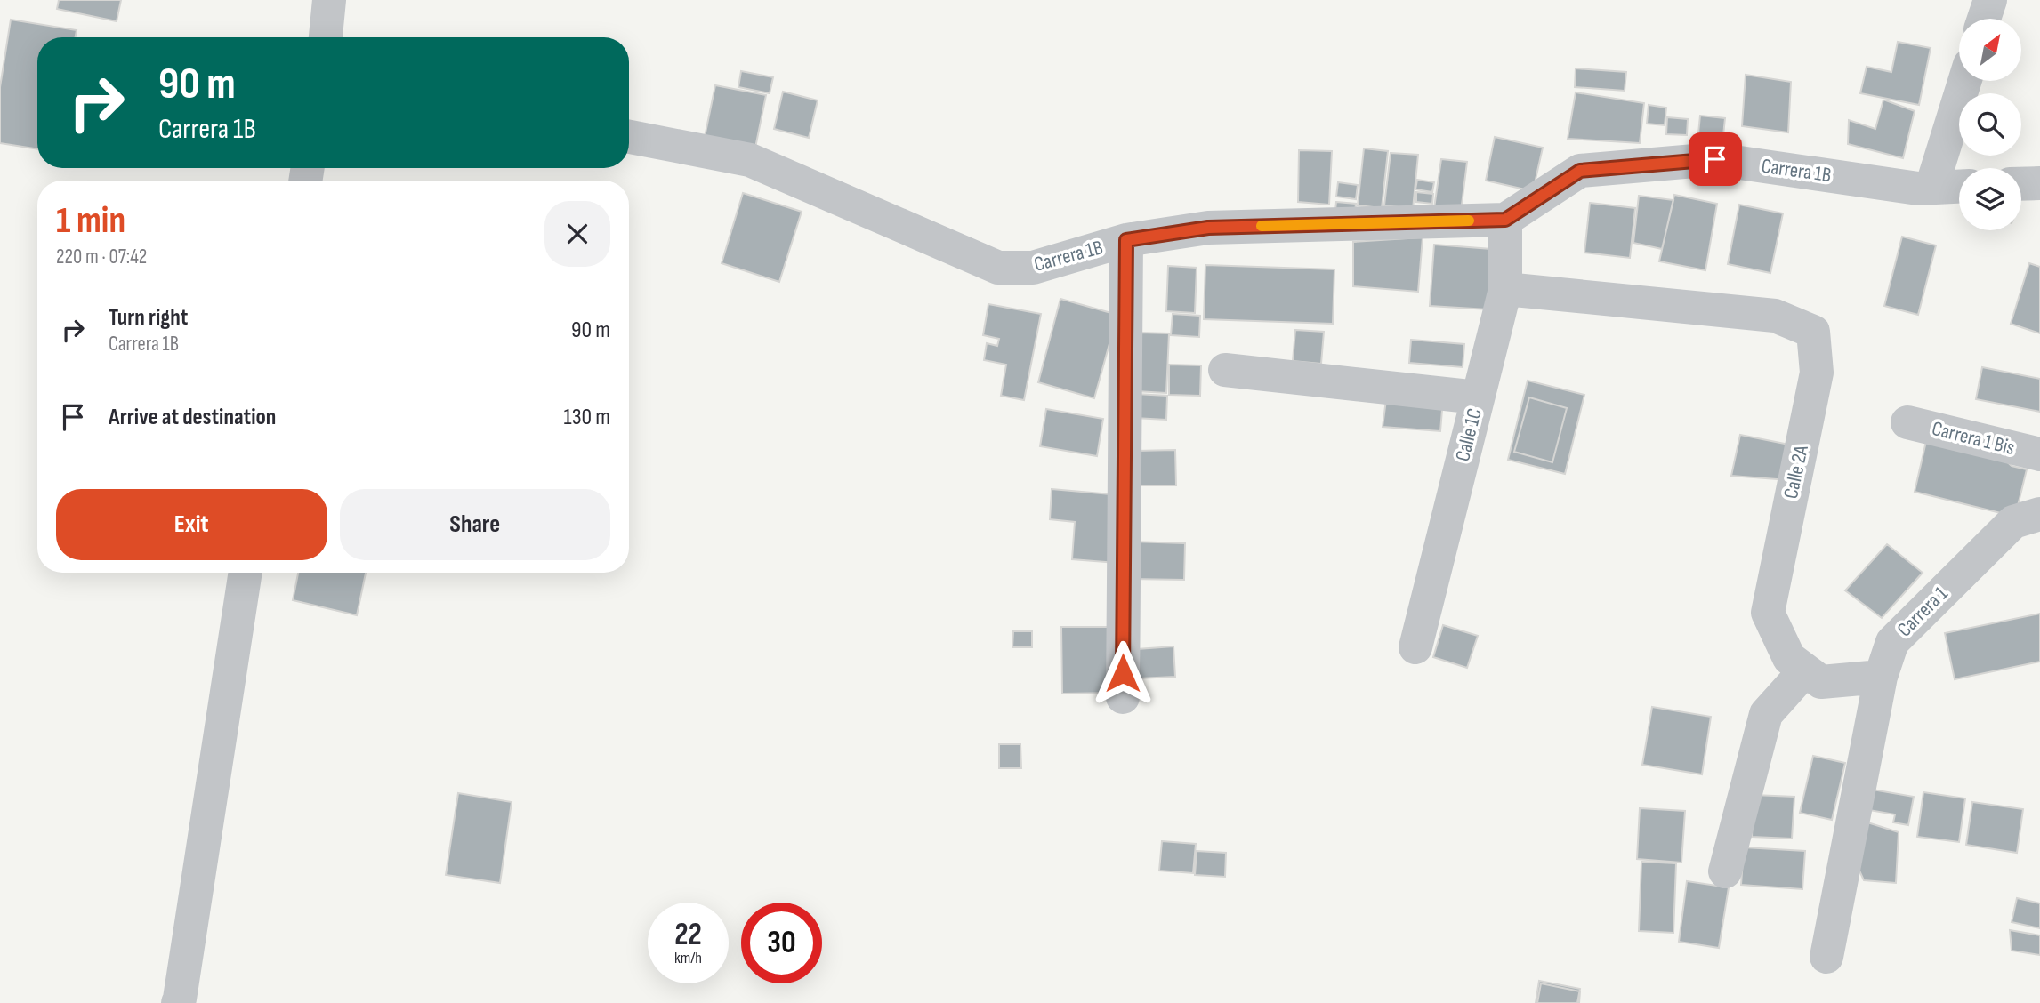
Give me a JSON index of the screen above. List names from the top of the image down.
{
  "streets": {
    "street": [
      "Carrera 1B",
      "Calle 1C",
      "Carrera 1 Bis",
      "Calle 2A",
      "Carrera 1"
    ]
  },
  "crossings": [
    ["Carrera 1B", "Calle 1C"],
    ["Calle 1C", "Calle 2A"]
  ],
  "north": "top right",
  "page": {
    "turn": ["90 m", "Carrera 1B"],
    "heading": ["1 min", "220 m · 07:42"],
    "list": [
      {
        "name": "Turn right",
        "note": "Carrera 1B",
        "value": "90 m"
      },
      {
        "name": "Arrive at destination",
        "value": "130 m"
      }
    ],
    "buttons": ["Exit", "Share"],
    "speed": "22 km/h",
    "limit": "30"
  }
}
